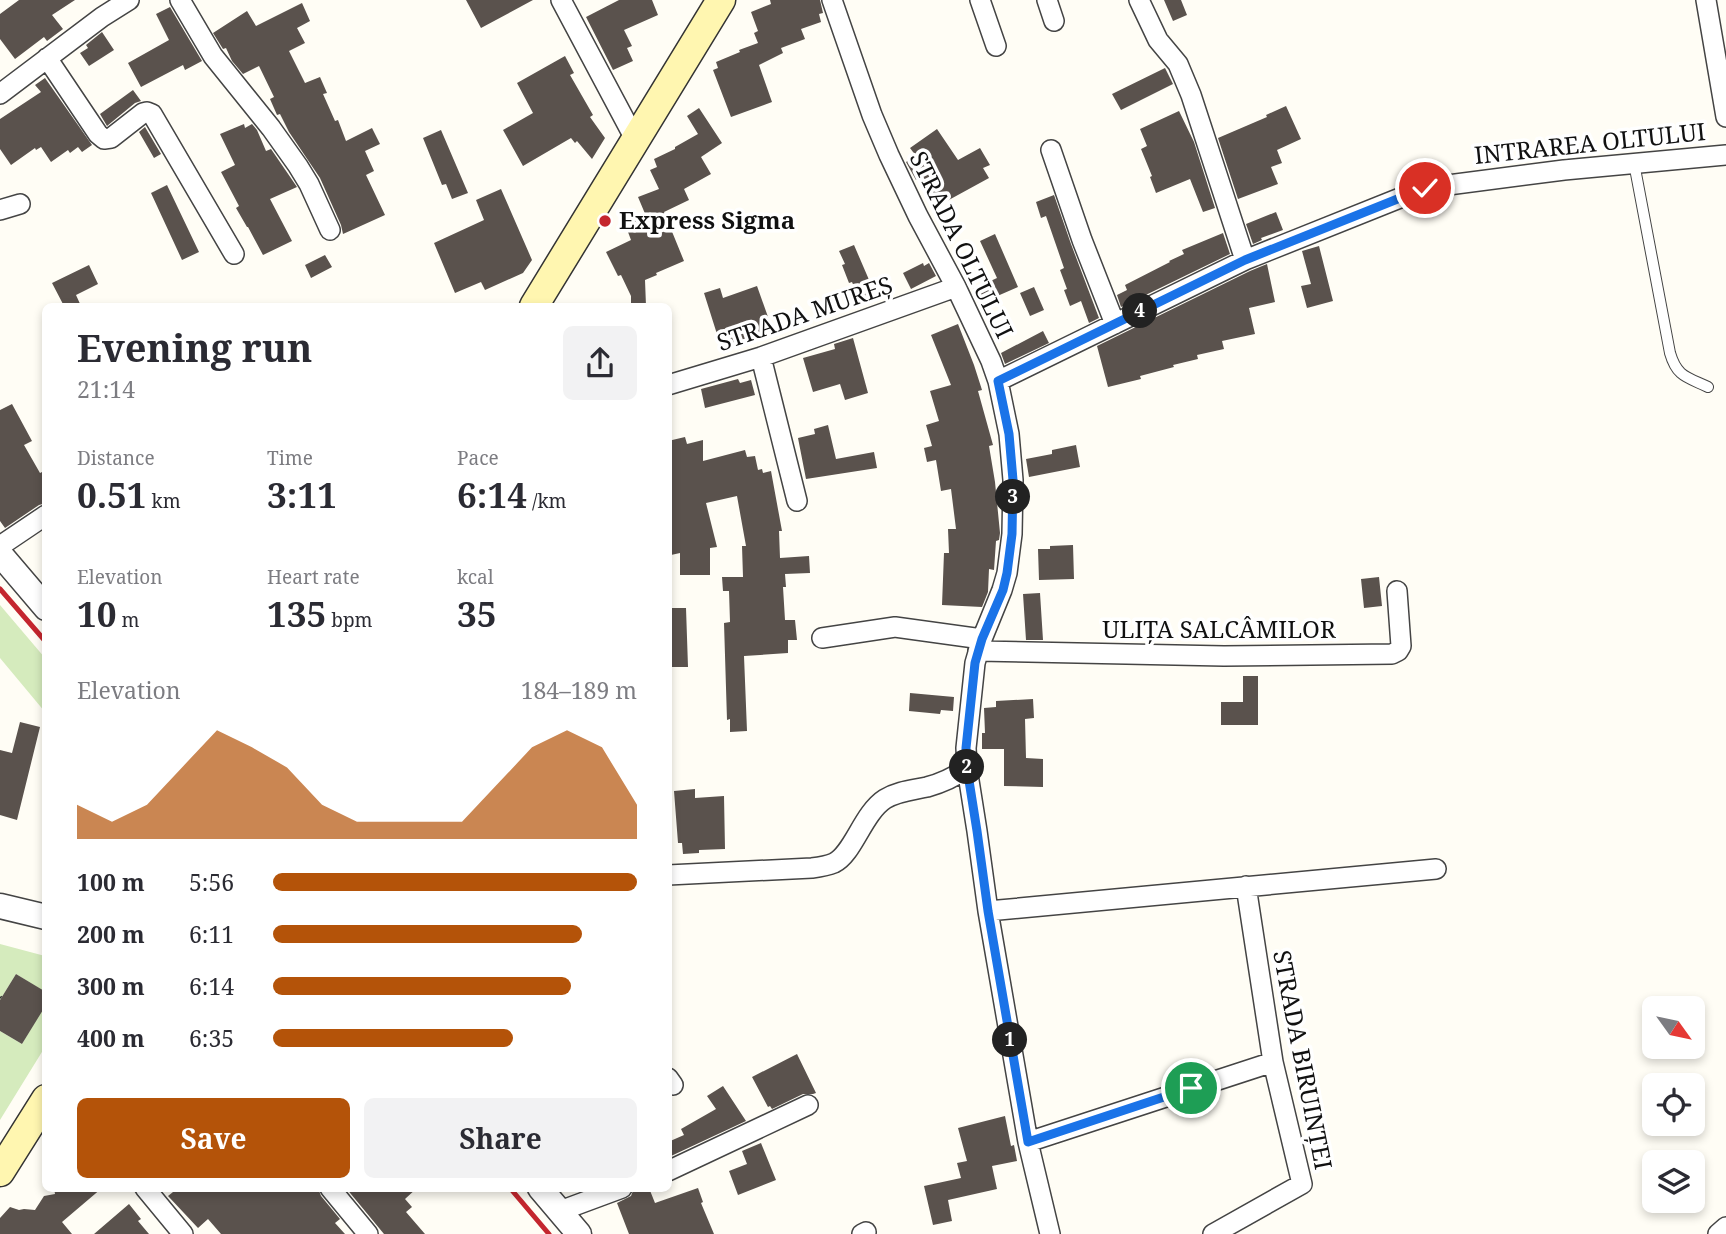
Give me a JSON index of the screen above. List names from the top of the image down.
{
  "streets": {
    "street": [
      "INTRAREA OLTULUI",
      "STRADA OLTULUI",
      "STRADA MUREȘ",
      "ULIȚA SALCÂMILOR",
      "STRADA BIRUINȚEI"
    ]
  },
  "crossings": [
    ["INTRAREA OLTULUI", "STRADA OLTULUI"],
    ["STRADA OLTULUI", "STRADA MUREȘ"],
    ["STRADA OLTULUI", "ULIȚA SALCÂMILOR"]
  ],
  "places": ["Express Sigma"],
  "north": "bottom right",
  "page": {
    "pins": [
      "4",
      "3",
      "2",
      "1"
    ],
    "heading": ["Evening run", "21:14"],
    "stats": [
      ["Distance", "0.51 km"],
      ["Time", "3:11"],
      ["Pace", "6:14 /km"],
      ["Elevation", "10 m"],
      ["Heart rate", "135 bpm"],
      ["kcal", "35"]
    ],
    "chart": ["Elevation", "184–189 m"],
    "list": [
      {
        "name": "100 m",
        "note": "5:56"
      },
      {
        "name": "200 m",
        "note": "6:11"
      },
      {
        "name": "300 m",
        "note": "6:14"
      },
      {
        "name": "400 m",
        "note": "6:35"
      }
    ],
    "buttons": ["Save", "Share"]
  }
}
